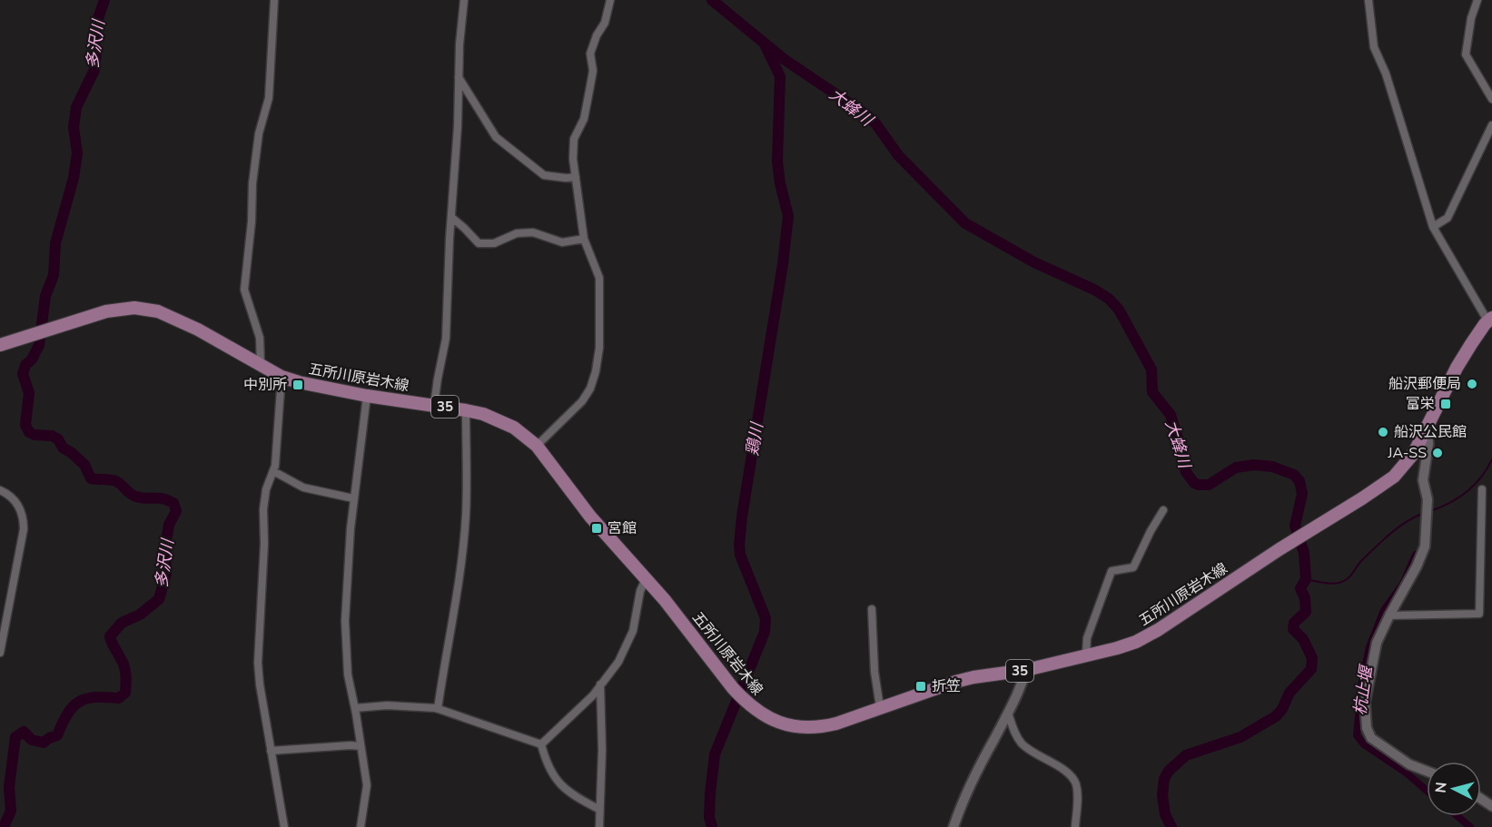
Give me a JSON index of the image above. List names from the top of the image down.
{
  "streets": {
    "main road": ["五所川原岩木線", "35"]
  },
  "water": [
    "多沢川",
    "大蜂川",
    "鶏川",
    "杭止堰"
  ],
  "places": {
    "other": ["船沢郵便局", "船沢公民館", "JA-SS"],
    "transit": [
      "中別所",
      "富栄",
      "宮館",
      "折笠"
    ]
  },
  "north": "left"
}
